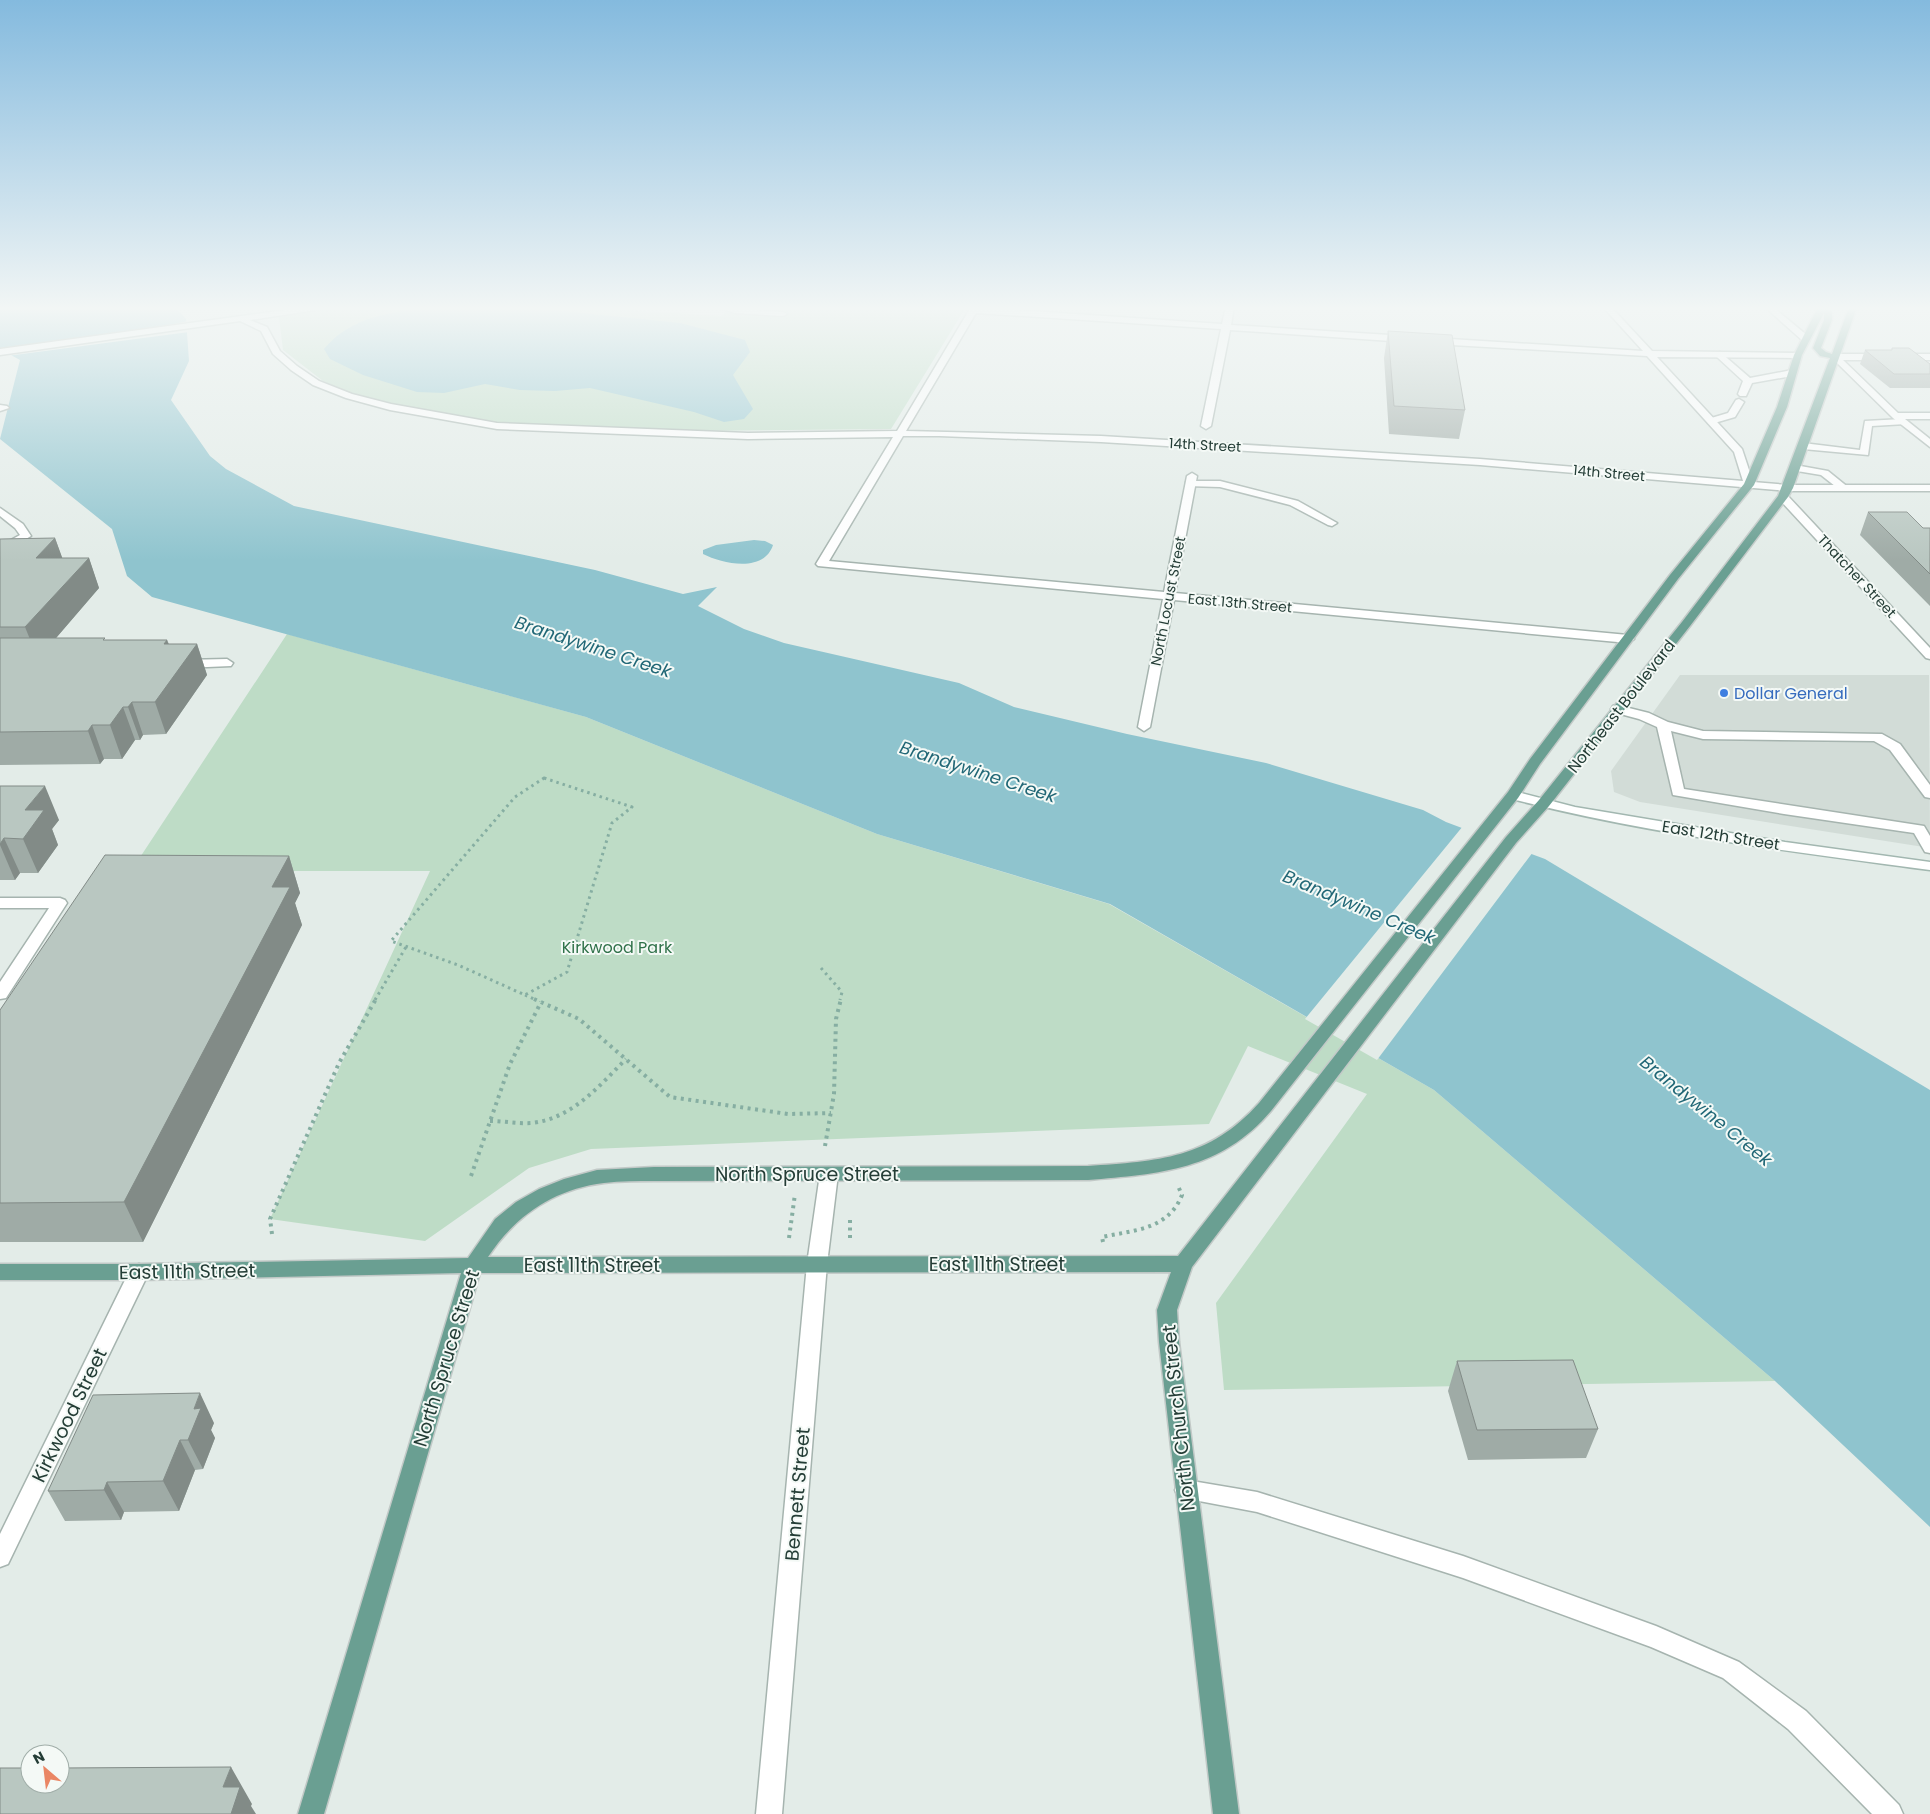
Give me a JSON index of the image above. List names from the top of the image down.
{
  "streets": {
    "main road": [
      "Northeast Boulevard",
      "North Spruce Street",
      "East 11th Street",
      "North Church Street"
    ],
    "street": [
      "14th Street",
      "Thatcher Street",
      "North Locust Street",
      "East 13th Street",
      "East 12th Street",
      "Kirkwood Street",
      "Bennett Street"
    ]
  },
  "crossings": [
    ["14th Street", "Thatcher Street"],
    ["14th Street", "East 13th Street"],
    ["14th Street", "Northeast Boulevard"],
    ["Thatcher Street", "Northeast Boulevard"],
    ["North Locust Street", "East 13th Street"],
    ["East 13th Street", "Northeast Boulevard"],
    ["Northeast Boulevard", "East 12th Street"],
    ["Northeast Boulevard", "North Spruce Street"],
    ["Northeast Boulevard", "North Church Street"],
    ["North Spruce Street", "East 11th Street"],
    ["North Spruce Street", "Bennett Street"],
    ["East 11th Street", "Kirkwood Street"],
    ["East 11th Street", "North Church Street"],
    ["East 11th Street", "Bennett Street"]
  ],
  "water": ["Brandywine Creek"],
  "parks": ["Kirkwood Park"],
  "places": ["Dollar General"],
  "north": "top left"
}
